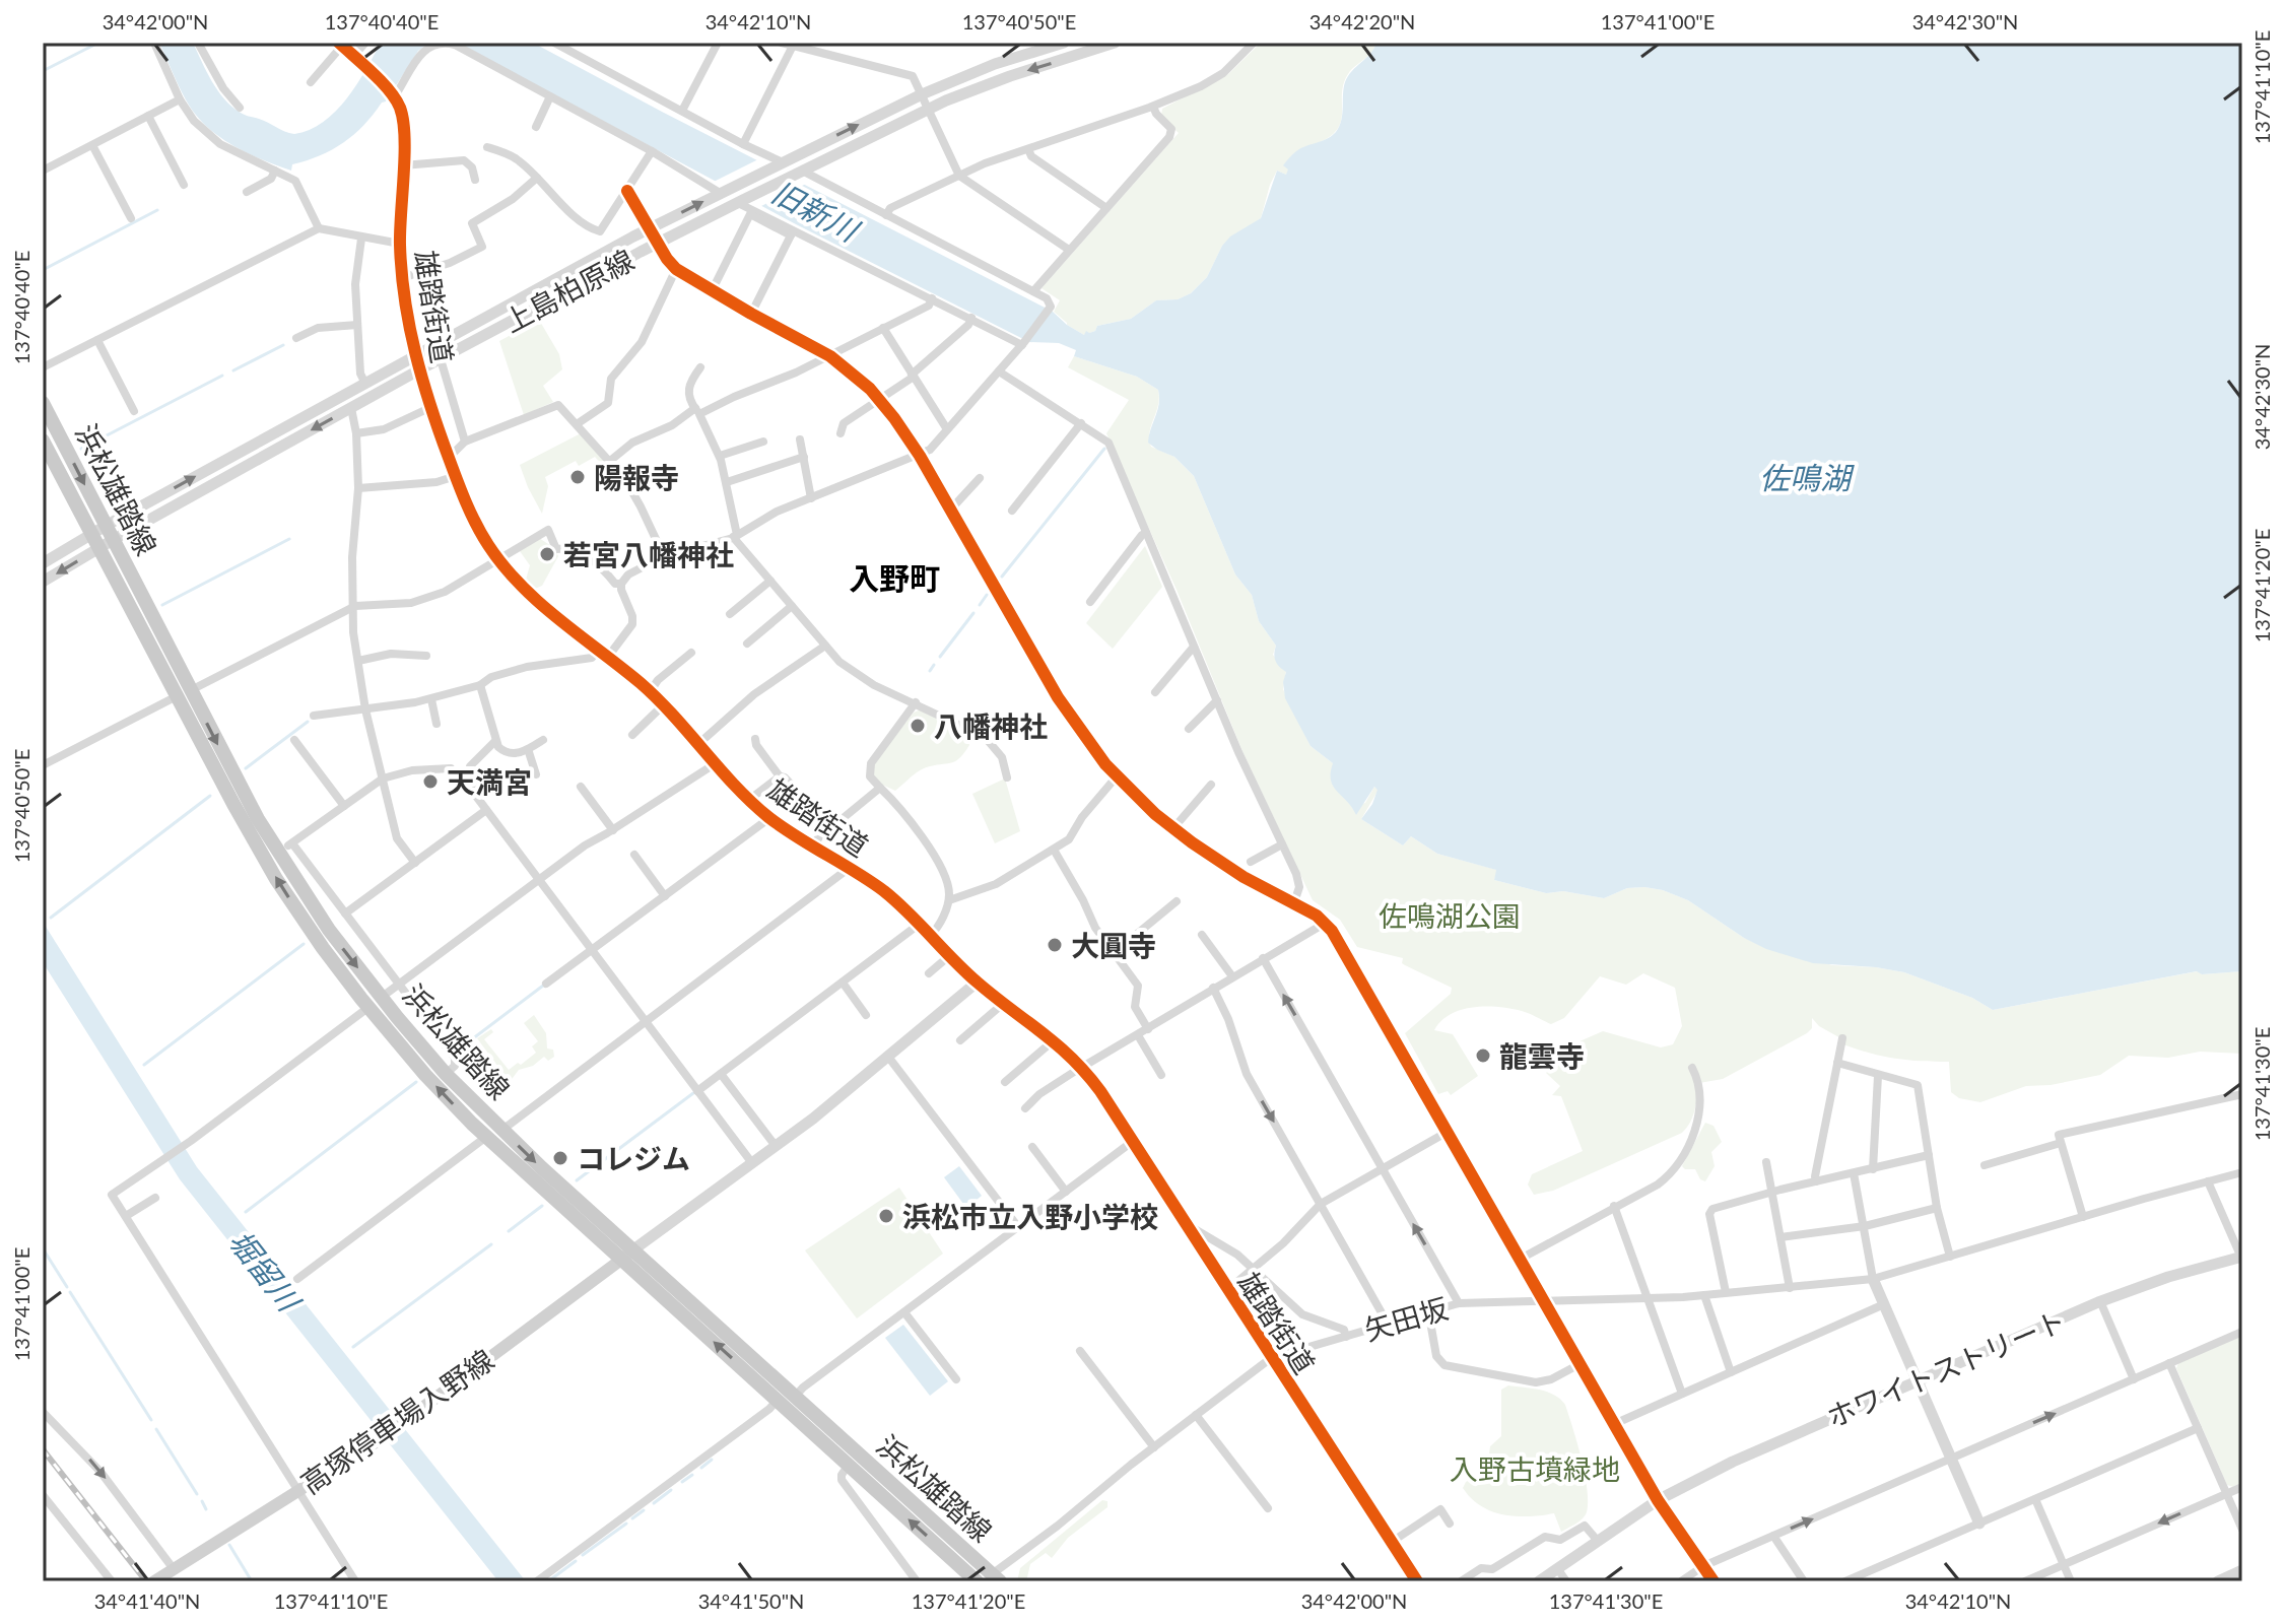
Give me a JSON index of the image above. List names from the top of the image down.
{
  "streets": {
    "main road": ["浜松雄踏線", "高塚停車場入野線"],
    "street": [
      "上島柏原線",
      "雄踏街道",
      "矢田坂",
      "ホワイトストリート"
    ]
  },
  "crossings": [
    ["上島柏原線", "雄踏街道"],
    ["上島柏原線", "浜松雄踏線"],
    ["雄踏街道", "矢田坂"],
    ["浜松雄踏線", "高塚停車場入野線"]
  ],
  "districts": ["入野町"],
  "water": ["旧新川", "佐鳴湖", "堀留川"],
  "parks": ["佐鳴湖公園", "入野古墳緑地"],
  "places": [
    "陽報寺",
    "若宮八幡神社",
    "八幡神社",
    "天満宮",
    "大圓寺",
    "龍雲寺",
    "コレジム",
    "浜松市立入野小学校"
  ],
  "coordinates": [
    "34°42'00\"N",
    "137°40'40\"E",
    "34°42'10\"N",
    "137°40'50\"E",
    "34°42'20\"N",
    "137°41'00\"E",
    "34°42'30\"N",
    "137°41'10\"E",
    "137°41'20\"E",
    "137°41'30\"E",
    "34°41'40\"N",
    "34°41'50\"N"
  ]
}
